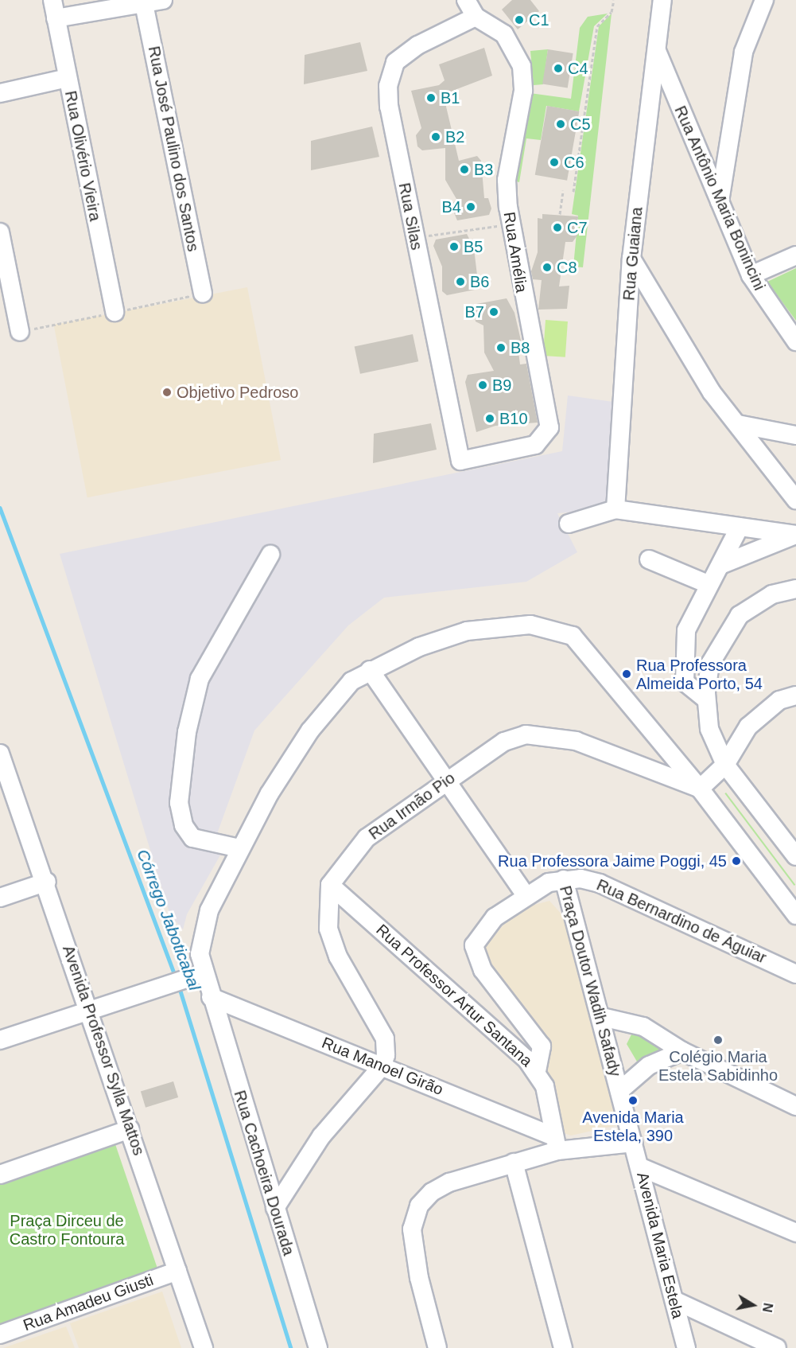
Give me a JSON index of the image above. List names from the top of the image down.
{
  "streets": {
    "street": [
      "Rua José Paulino dos Santos",
      "Rua Olivério Vieira",
      "Rua Antônio Maria Bonincini",
      "Rua Silas",
      "Rua Amélia",
      "Rua Guaiana",
      "Rua Irmão Pio",
      "Rua Bernardino de Águiar",
      "Praça Doutor Wadih Safady",
      "Rua Professor Artur Santana",
      "Avenida Professor Sylla Mattos",
      "Rua Manoel Girão",
      "Rua Cachoeira Dourada",
      "Avenida Maria Estela",
      "Rua Amadeu Giusti"
    ]
  },
  "crossings": [
    ["Rua Antônio Maria Bonincini", "Rua Guaiana"],
    ["Rua Silas", "Rua Amélia"],
    ["Rua Irmão Pio", "Rua Professor Artur Santana"],
    ["Rua Irmão Pio", "Rua Cachoeira Dourada"],
    ["Rua Bernardino de Águiar", "Praça Doutor Wadih Safady"],
    ["Praça Doutor Wadih Safady", "Rua Professor Artur Santana"],
    ["Praça Doutor Wadih Safady", "Avenida Maria Estela"],
    ["Rua Professor Artur Santana", "Rua Manoel Girão"],
    ["Avenida Professor Sylla Mattos", "Rua Amadeu Giusti"],
    ["Rua Manoel Girão", "Rua Cachoeira Dourada"]
  ],
  "water": ["Córrego Jaboticabal"],
  "parks": ["Praça Dirceu de Castro Fontoura"],
  "places": [
    "C1",
    "C4",
    "B1",
    "C5",
    "B2",
    "C6",
    "B3",
    "B4",
    "C7",
    "B5",
    "C8",
    "B6",
    "B7",
    "B8",
    "B9",
    "Objetivo Pedroso",
    "B10",
    "Rua Professora Almeida Porto, 54",
    "Rua Professora Jaime Poggi, 45",
    "Colégio Maria Estela Sabidinho",
    "Avenida Maria Estela, 390"
  ],
  "north": "right"
}
